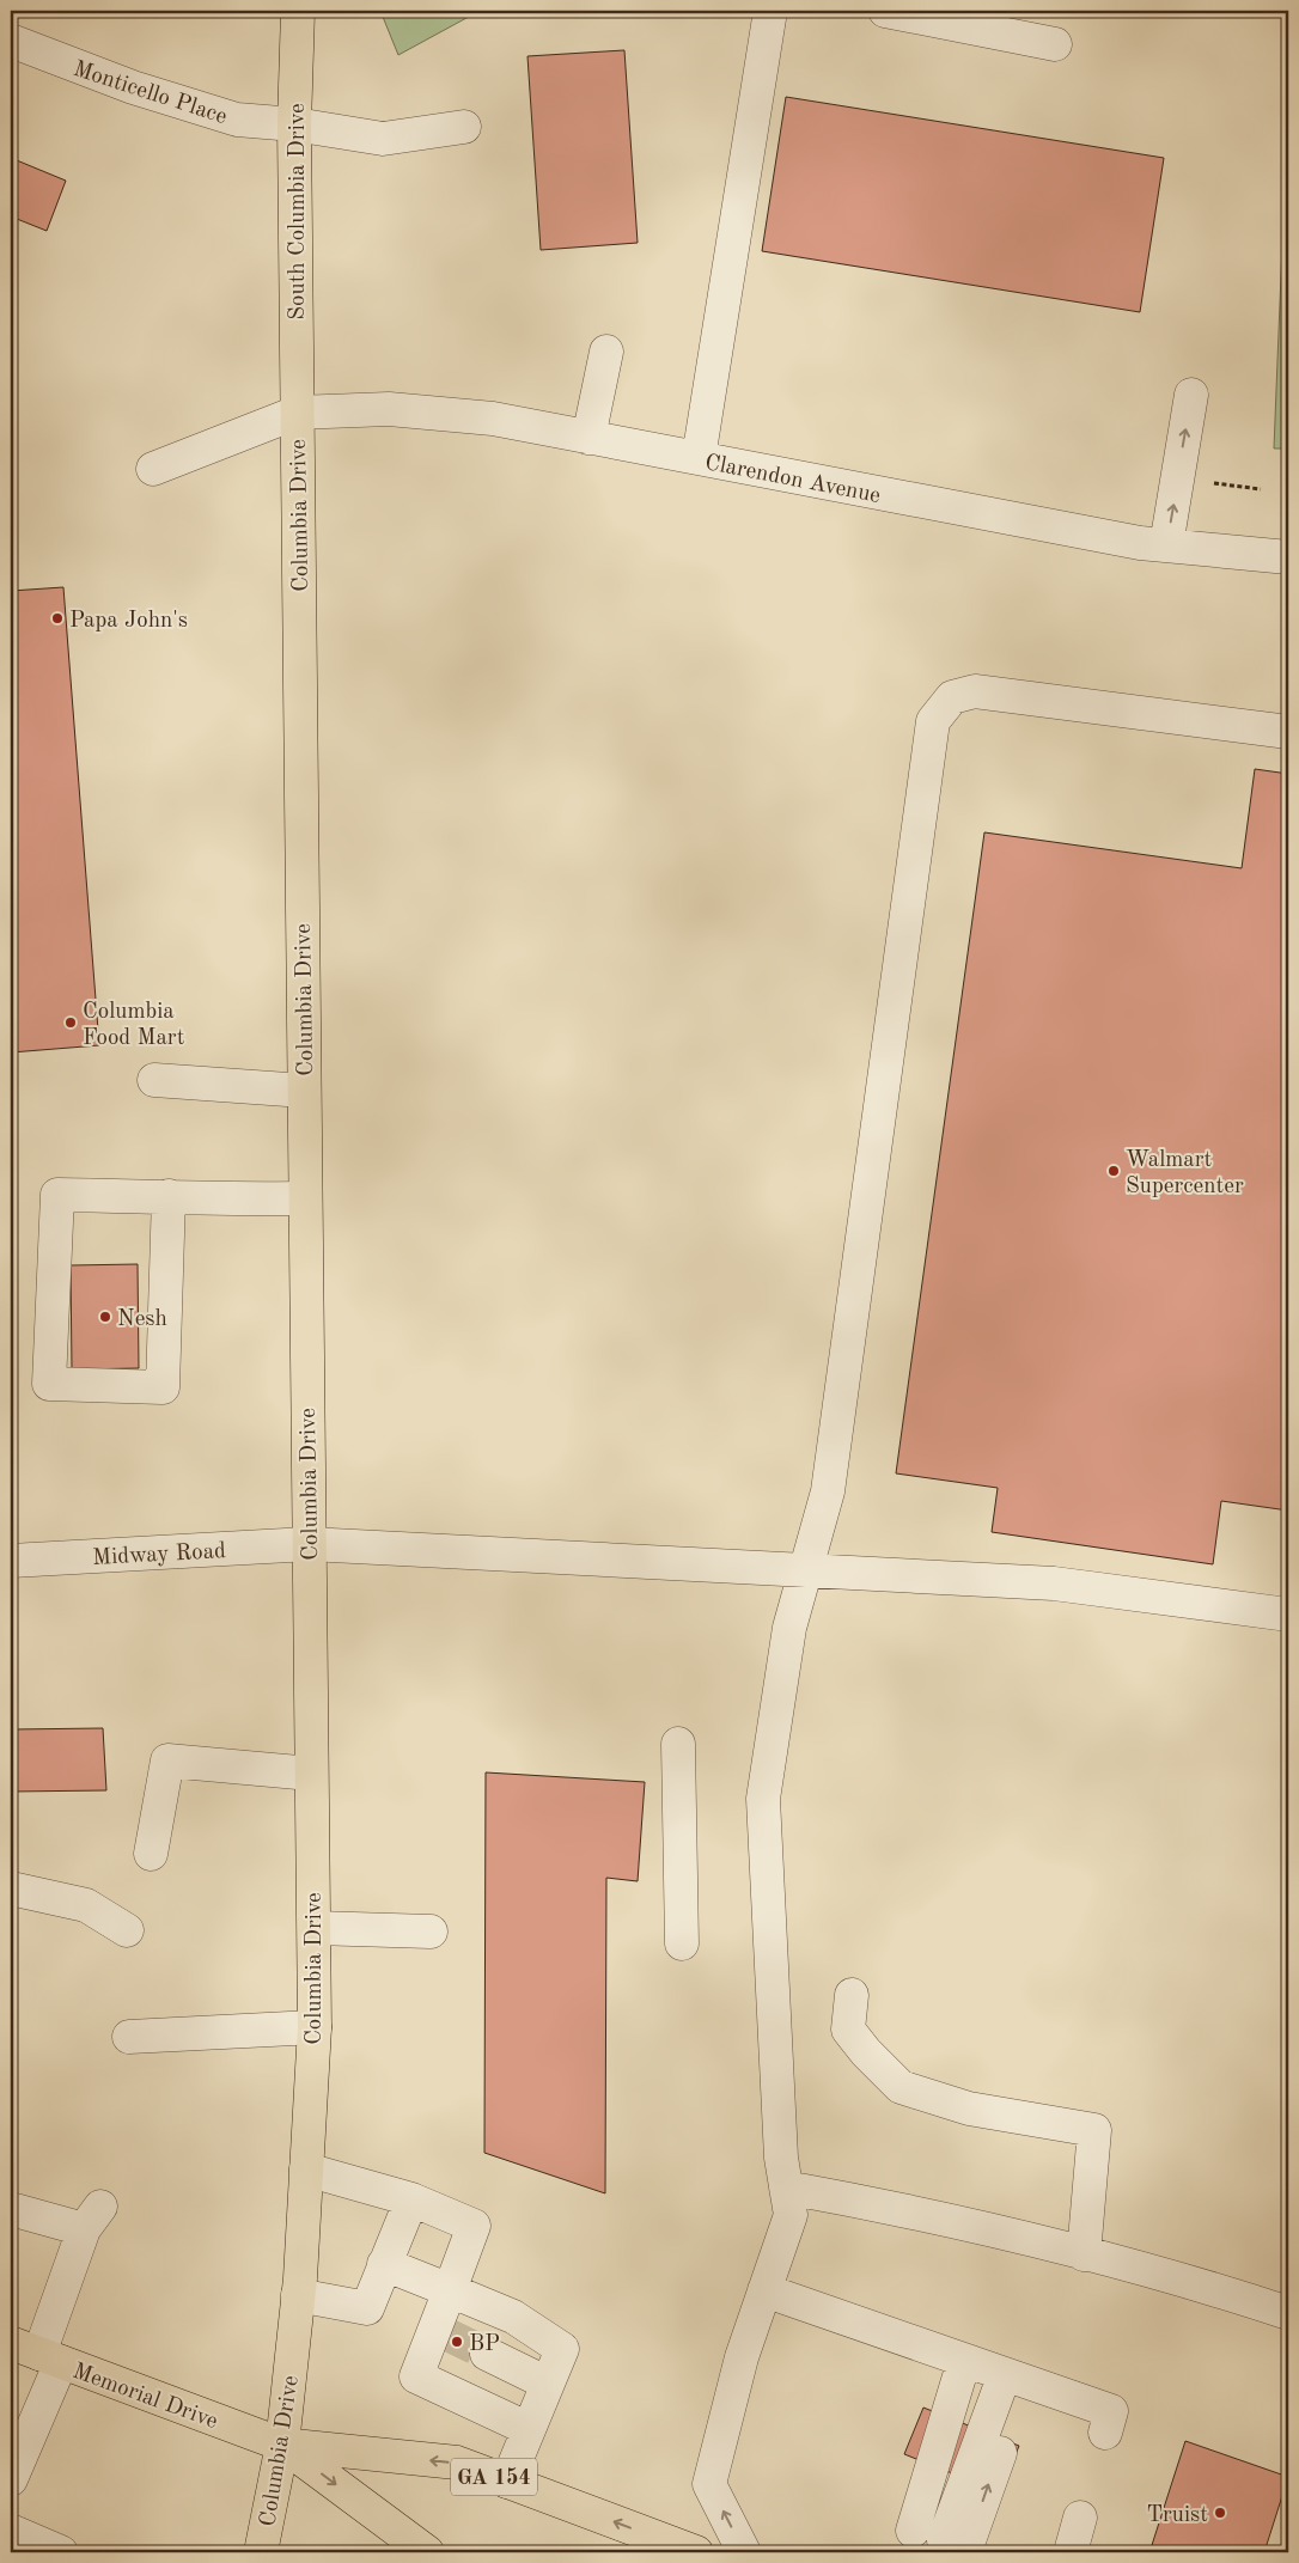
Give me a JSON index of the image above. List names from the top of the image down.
{
  "streets": {
    "main road": [
      "South Columbia Drive",
      "Columbia Drive",
      "Memorial Drive",
      "GA 154"
    ],
    "street": ["Monticello Place", "Clarendon Avenue", "Midway Road"]
  },
  "crossings": [
    ["Monticello Place", "South Columbia Drive"],
    ["South Columbia Drive", "Clarendon Avenue"],
    ["South Columbia Drive", "Columbia Drive"],
    ["Clarendon Avenue", "Columbia Drive"],
    ["Columbia Drive", "Midway Road"],
    ["Columbia Drive", "Memorial Drive"]
  ],
  "places": [
    "Papa John's",
    "Columbia Food Mart",
    "Walmart Supercenter",
    "Nesh",
    "BP",
    "Truist"
  ]
}
